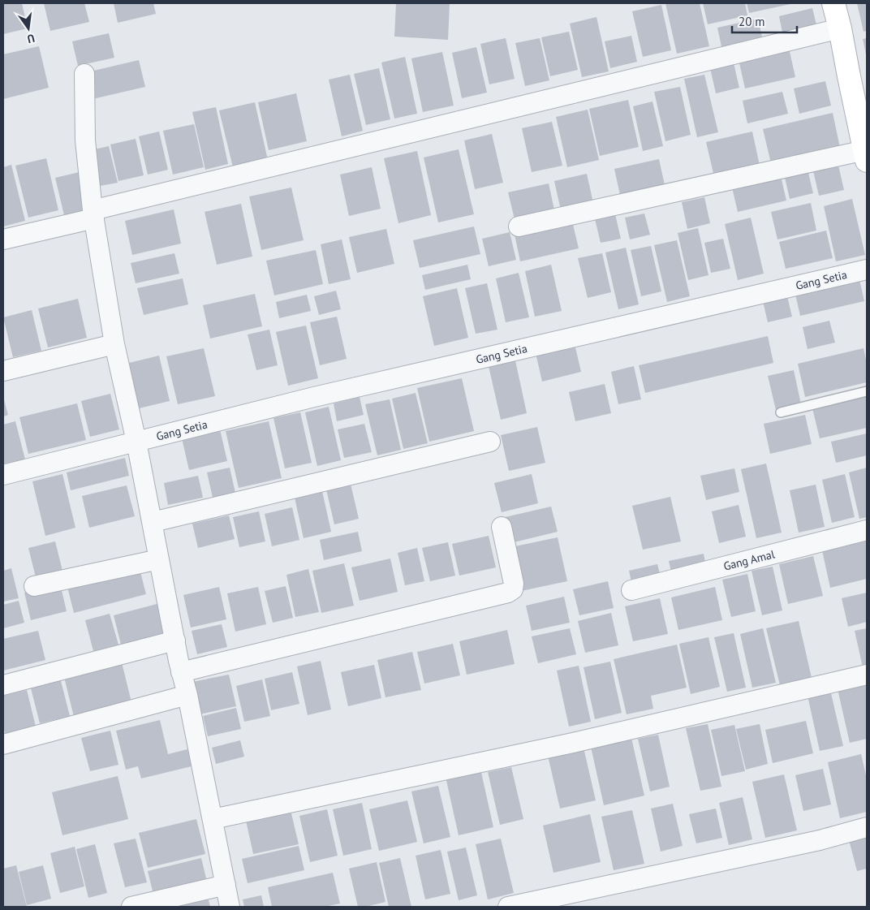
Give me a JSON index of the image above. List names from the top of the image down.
{
  "streets": {
    "street": ["Gang Setia", "Gang Amal"]
  },
  "scale_bar": "20 m",
  "north": "bottom"
}
